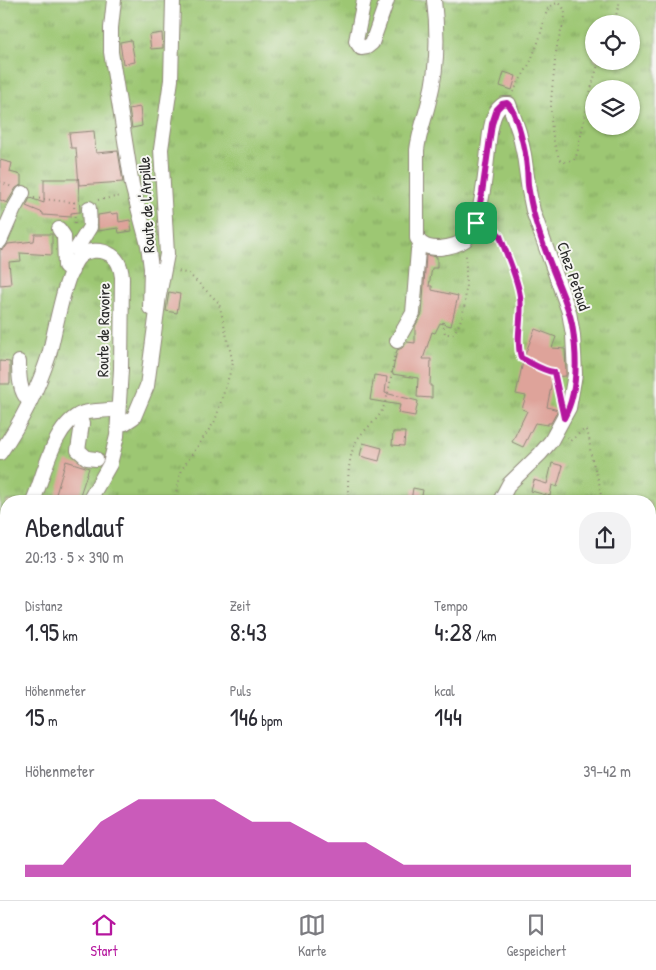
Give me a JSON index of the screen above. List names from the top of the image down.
{
  "streets": {
    "street": ["Route de l'Arpille", "Chez Petoud", "Route de Ravoire"]
  },
  "crossings": [
    ["Route de l'Arpille", "Route de Ravoire"]
  ],
  "page": {
    "heading": ["Abendlauf", "20:13 · 5 × 390 m"],
    "stats": [
      ["Distanz", "1.95 km"],
      ["Zeit", "8:43"],
      ["Tempo", "4:28 /km"],
      ["Höhenmeter", "15 m"],
      ["Puls", "146 bpm"],
      ["kcal", "144"]
    ],
    "chart": ["Höhenmeter", "39–42 m"],
    "tabs": ["Start", "Karte", "Gespeichert"]
  }
}
